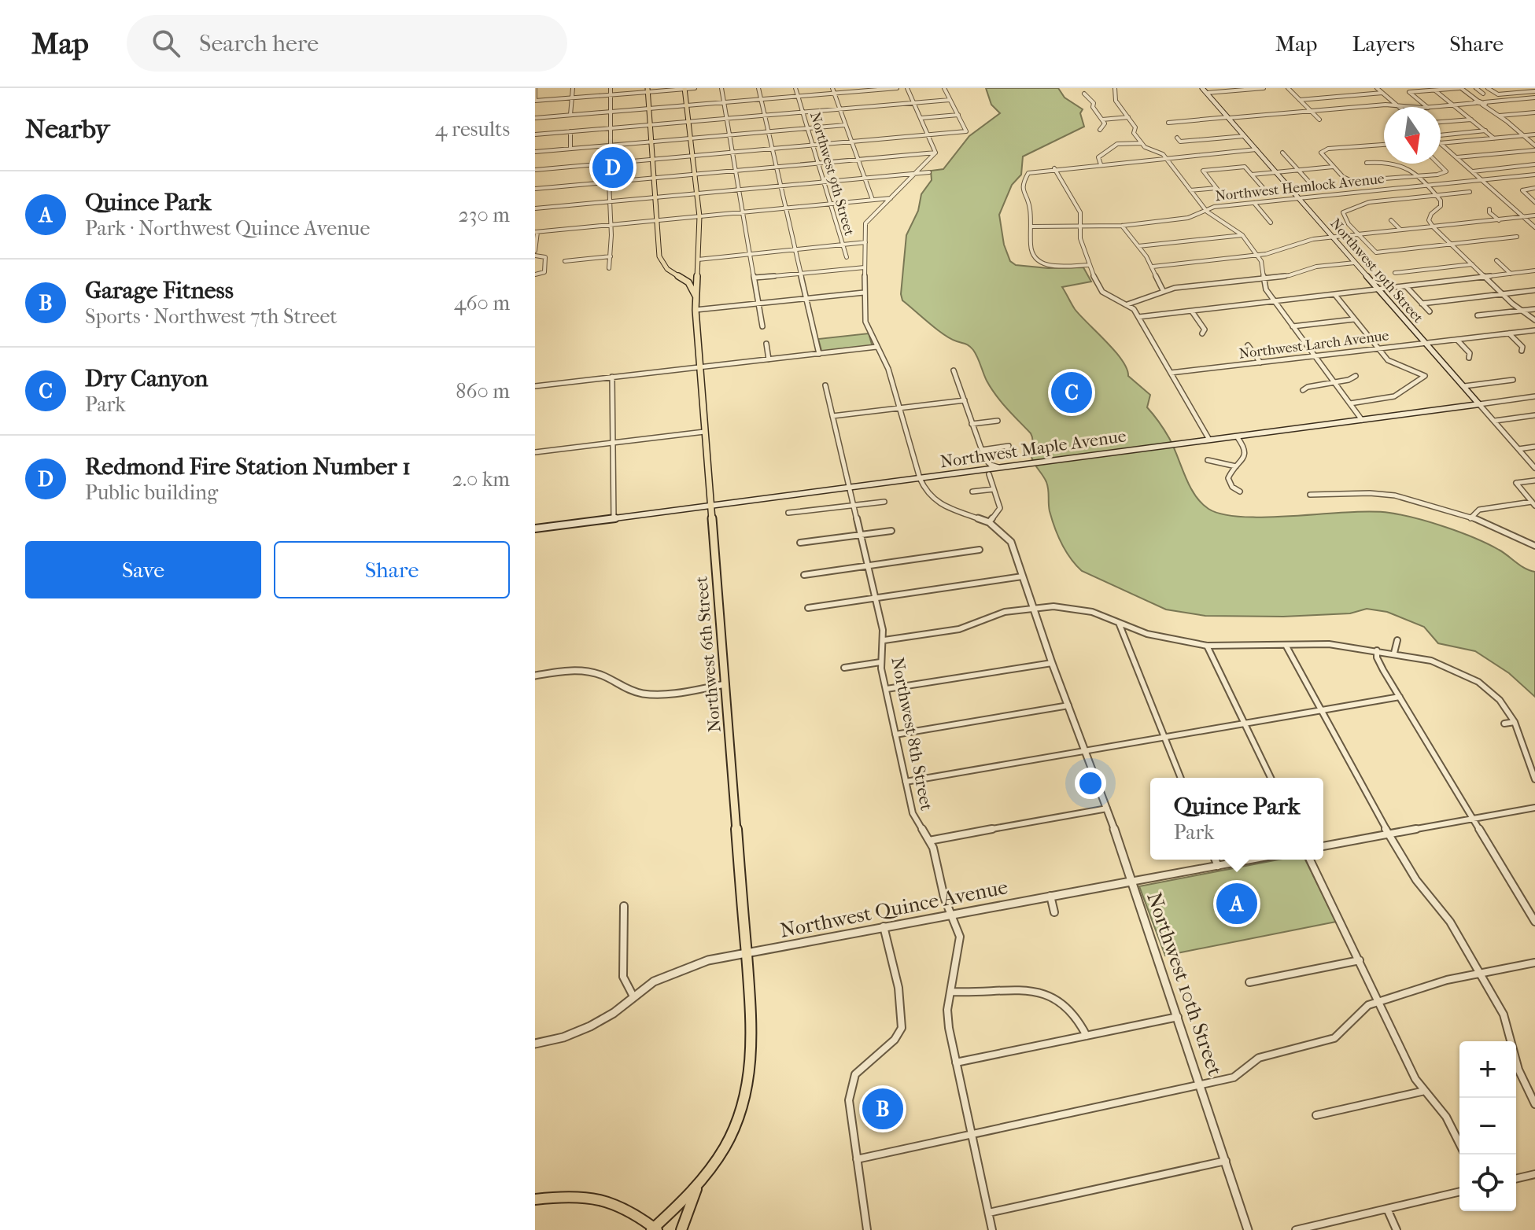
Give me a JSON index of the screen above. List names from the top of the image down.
{
  "streets": {
    "main road": ["Northwest 19th Street", "Northwest Maple Avenue", "Northwest 6th Street"],
    "street": [
      "Northwest 9th Street",
      "Northwest Hemlock Avenue",
      "Northwest Larch Avenue",
      "Northwest 8th Street",
      "Northwest Quince Avenue",
      "Northwest 10th Street"
    ]
  },
  "crossings": [
    ["Northwest Hemlock Avenue", "Northwest 19th Street"],
    ["Northwest 19th Street", "Northwest Larch Avenue"],
    ["Northwest 19th Street", "Northwest Maple Avenue"],
    ["Northwest Maple Avenue", "Northwest 6th Street"],
    ["Northwest Maple Avenue", "Northwest 8th Street"],
    ["Northwest 6th Street", "Northwest Quince Avenue"],
    ["Northwest 8th Street", "Northwest Quince Avenue"],
    ["Northwest Quince Avenue", "Northwest 10th Street"]
  ],
  "north": "bottom",
  "page": {
    "header": "Map",
    "search": "Search here",
    "nav": ["Map", "Layers", "Share"],
    "heading": ["Nearby", "4 results"],
    "pins": [
      "D",
      "C",
      "A",
      "B"
    ],
    "list": [
      {
        "mark": "A",
        "name": "Quince Park",
        "note": "Park · Northwest Quince Avenue",
        "value": "230 m"
      },
      {
        "mark": "B",
        "name": "Garage Fitness",
        "note": "Sports · Northwest 7th Street",
        "value": "460 m"
      },
      {
        "mark": "C",
        "name": "Dry Canyon",
        "note": "Park",
        "value": "860 m"
      },
      {
        "mark": "D",
        "name": "Redmond Fire Station Number 1",
        "note": "Public building",
        "value": "2.0 km"
      }
    ],
    "buttons": ["Save", "Share"],
    "popup": ["Quince Park", "Park"],
    "map_buttons": ["+", "−"]
  }
}
